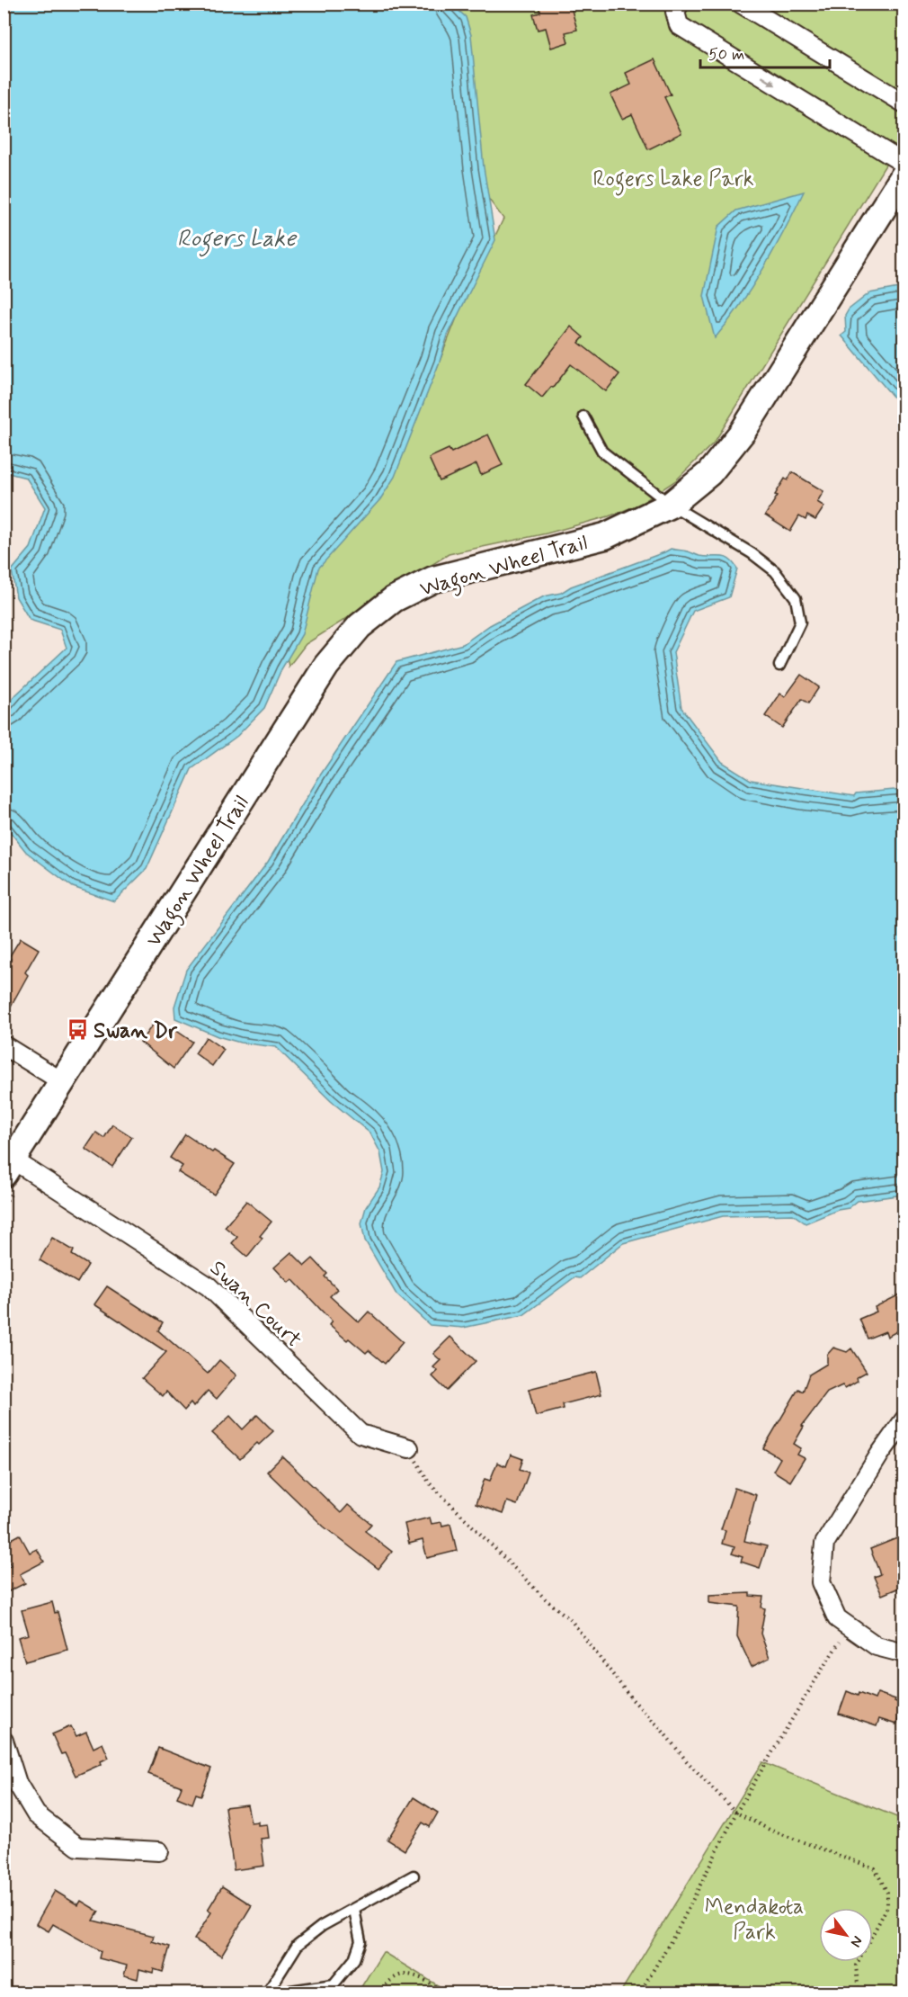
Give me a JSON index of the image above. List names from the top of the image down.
{
  "streets": {
    "street": ["Wagon Wheel Trail", "Swan Court"]
  },
  "crossings": [
    ["Wagon Wheel Trail", "Swan Court"]
  ],
  "water": ["Rogers Lake"],
  "parks": ["Rogers Lake Park", "Mendakota Park"],
  "places": {
    "bus stop": ["Swan Dr"]
  },
  "scale_bar": "50 m",
  "north": "bottom right"
}
